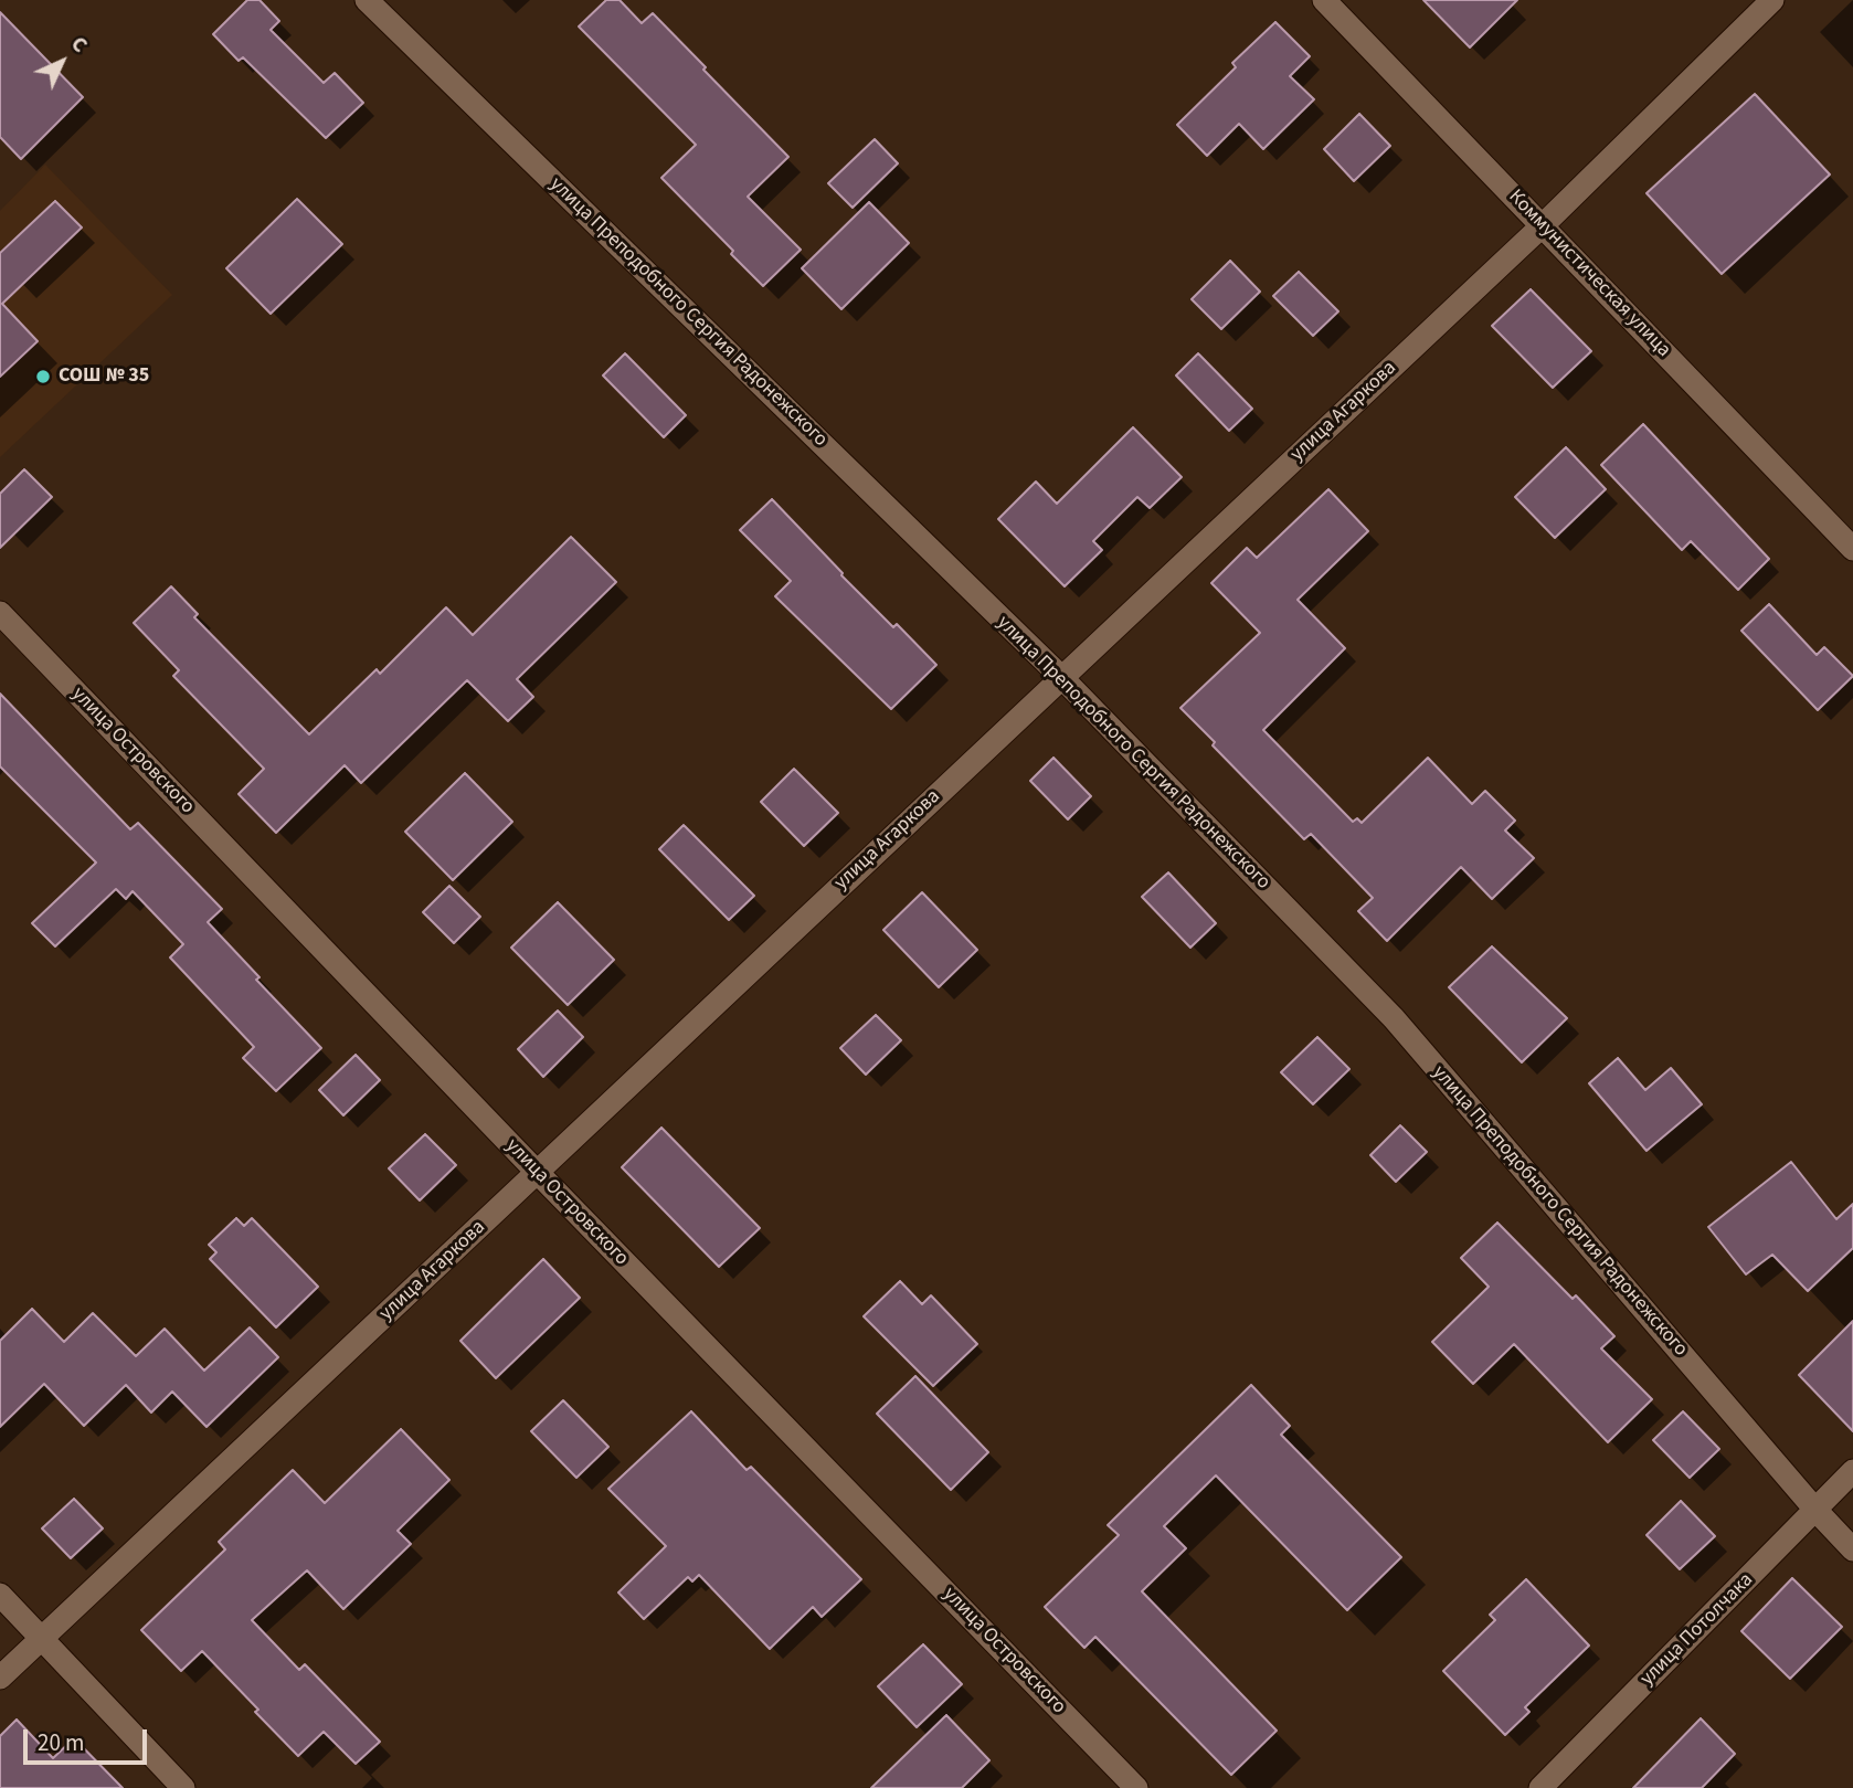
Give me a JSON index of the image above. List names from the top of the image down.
{
  "streets": {
    "street": [
      "Коммунистическая улица",
      "улица Преподобного Сергия Радонежского",
      "улица Агаркова",
      "улица Островского",
      "улица Потолчака"
    ]
  },
  "crossings": [
    ["Коммунистическая улица", "улица Агаркова"],
    ["улица Преподобного Сергия Радонежского", "улица Агаркова"],
    ["улица Преподобного Сергия Радонежского", "улица Потолчака"],
    ["улица Агаркова", "улица Островского"]
  ],
  "places": ["СОШ № 35"],
  "scale_bar": "20 m",
  "north": "top right"
}
